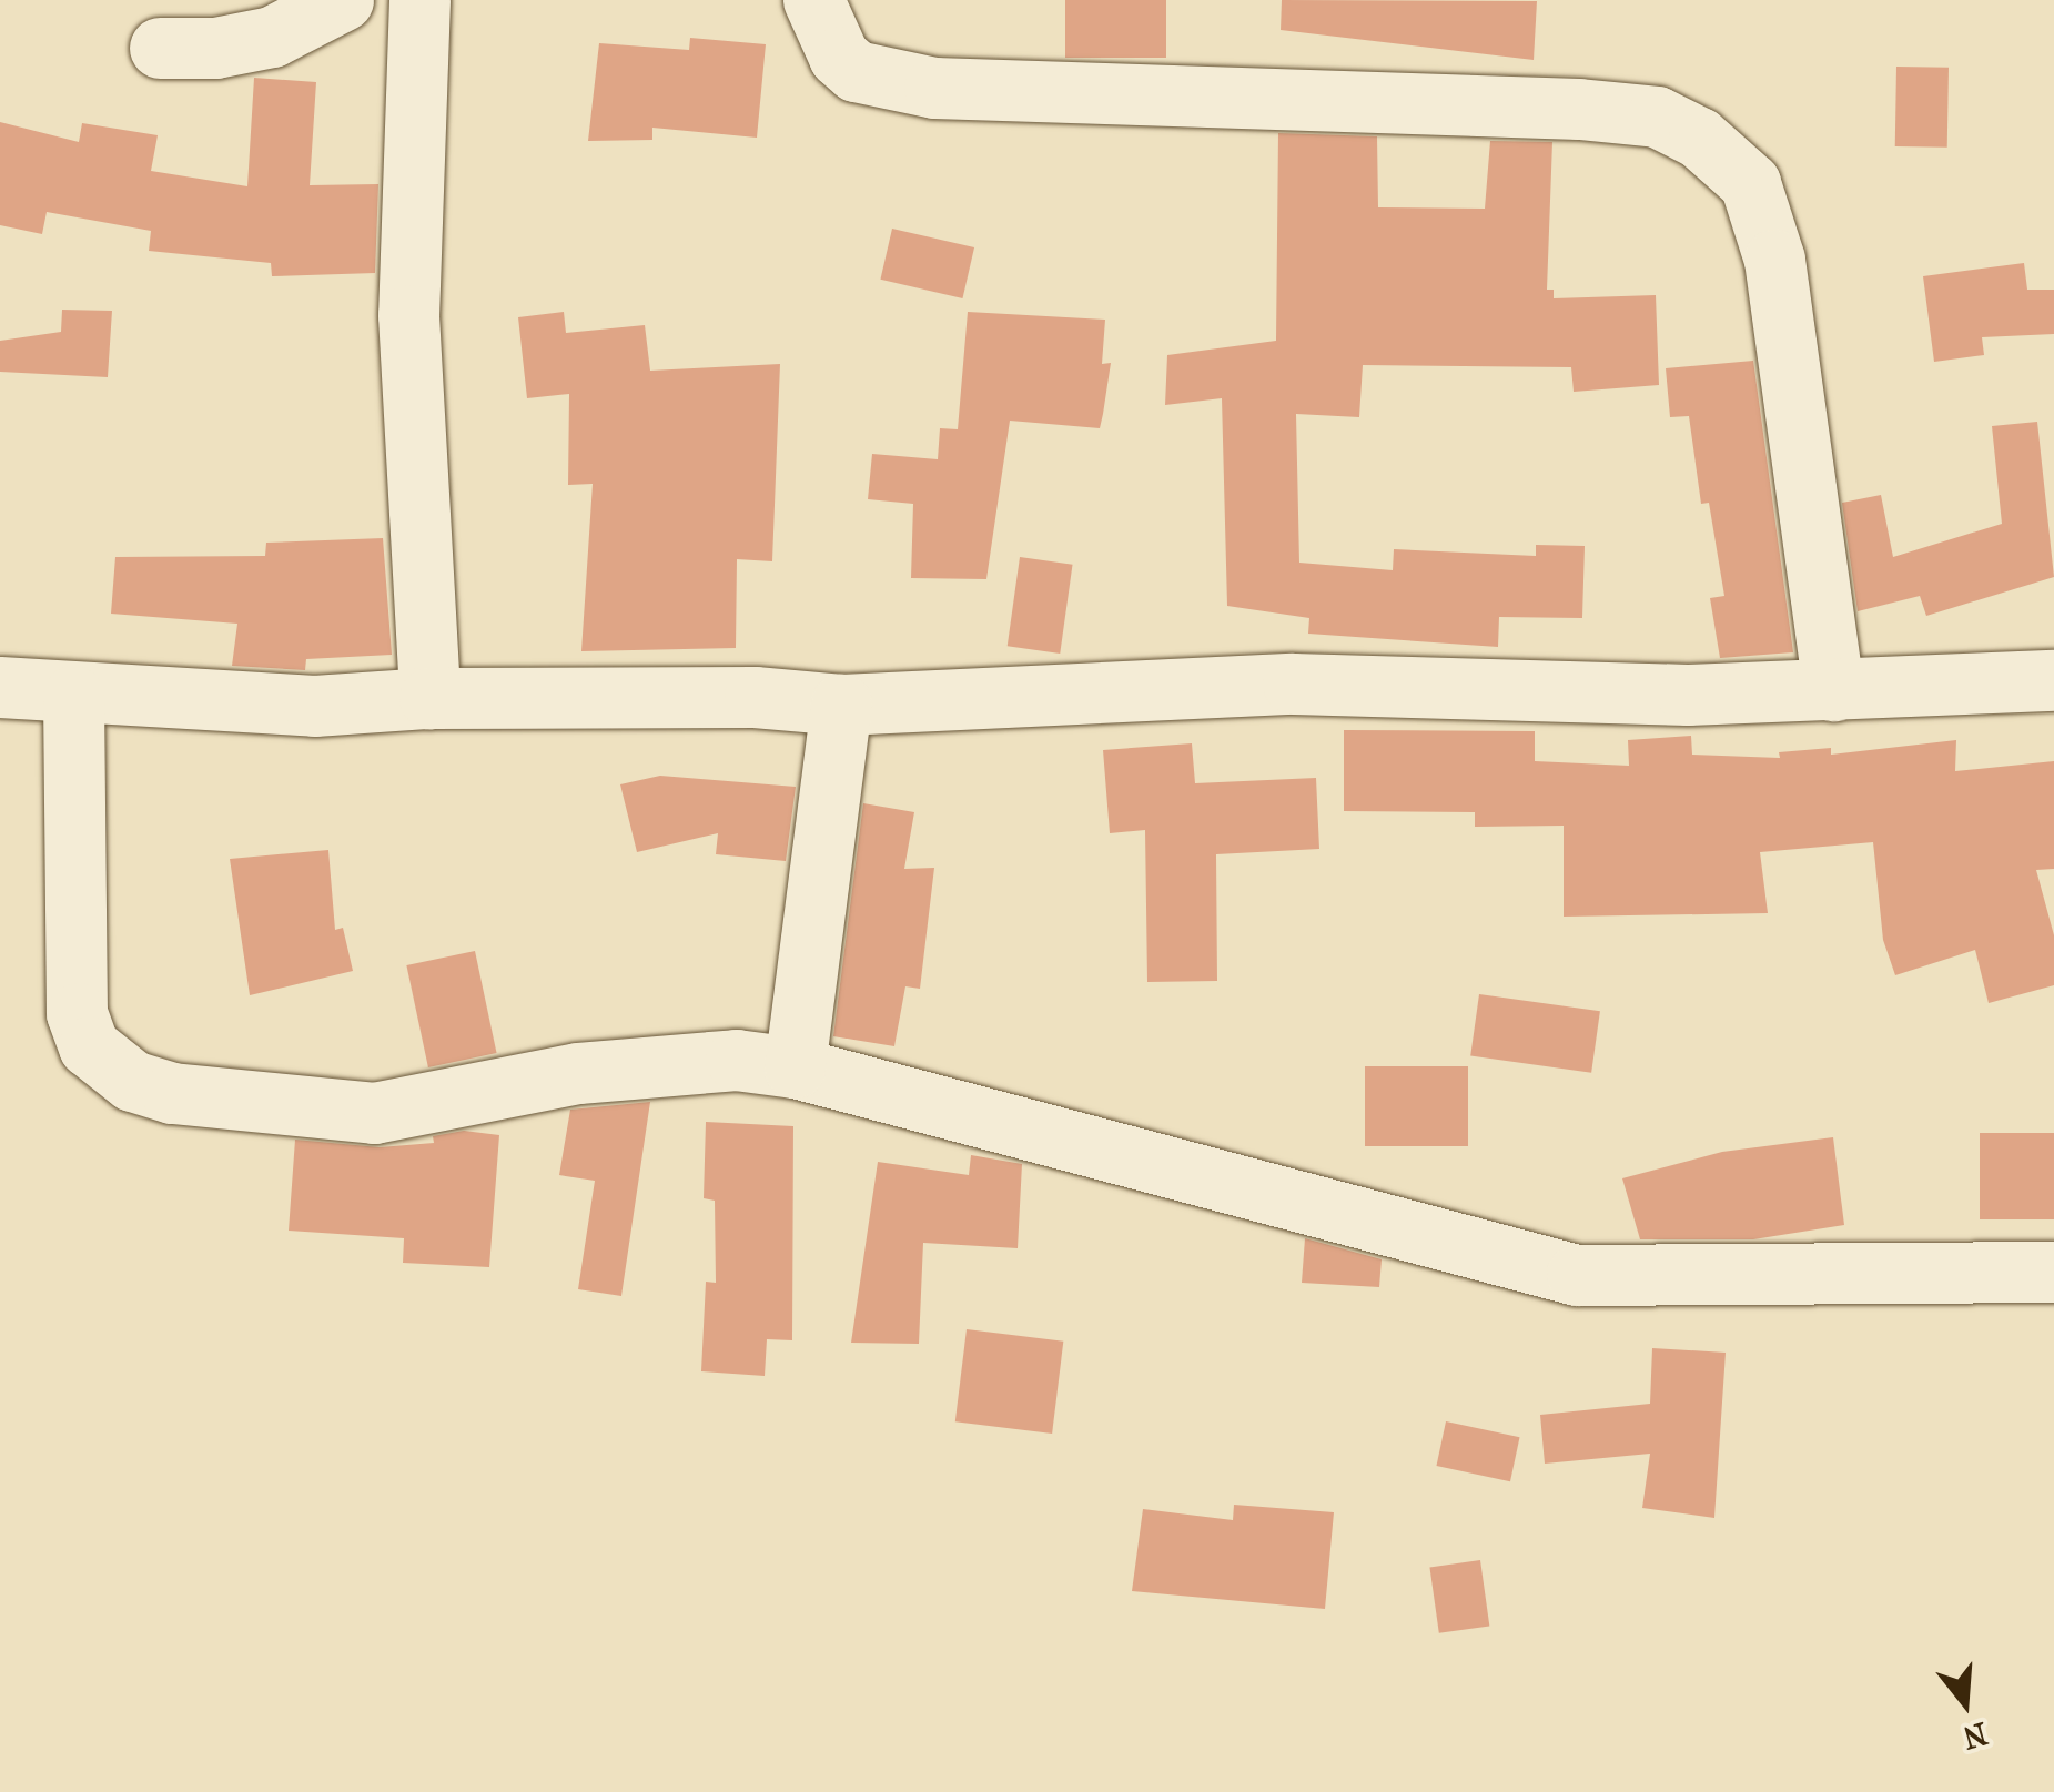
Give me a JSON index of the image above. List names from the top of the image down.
{
  "north": "bottom"
}
